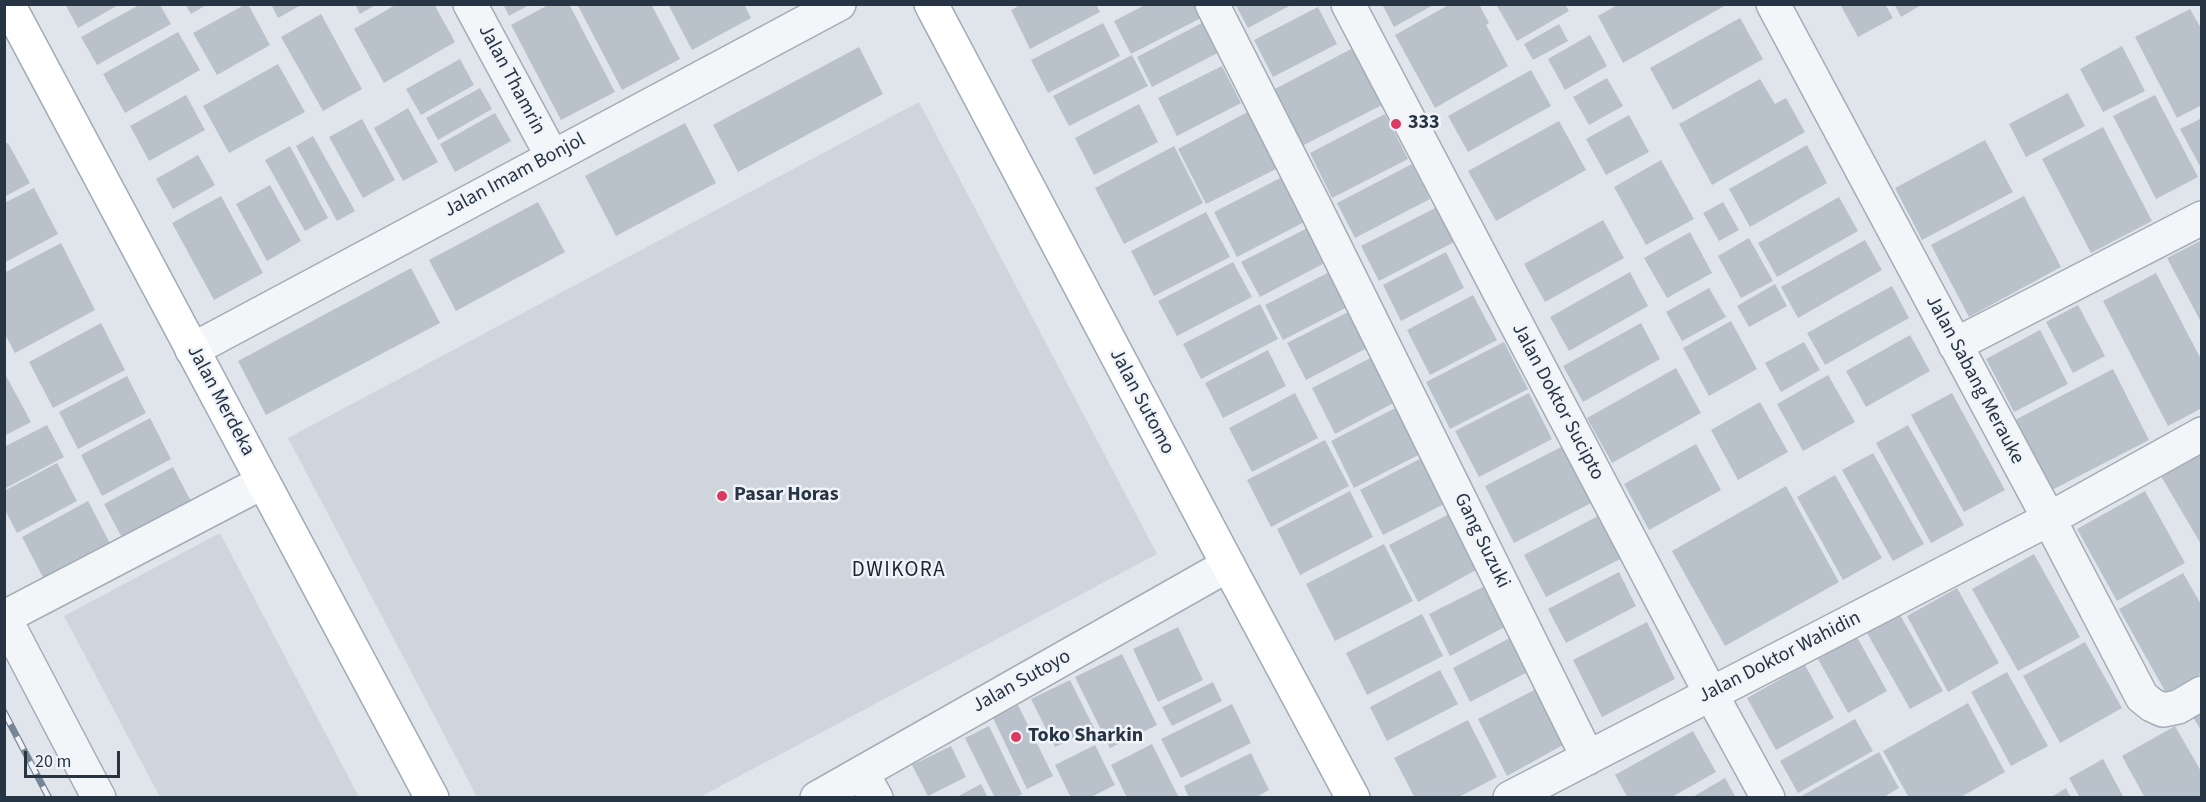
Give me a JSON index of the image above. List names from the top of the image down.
{
  "streets": {
    "main road": ["Jalan Merdeka", "Jalan Sutomo"],
    "street": [
      "Jalan Thamrin",
      "Jalan Imam Bonjol",
      "Jalan Sabang Merauke",
      "Jalan Doktor Sucipto",
      "Gang Suzuki",
      "Jalan Doktor Wahidin",
      "Jalan Sutoyo"
    ]
  },
  "crossings": [
    ["Jalan Thamrin", "Jalan Imam Bonjol"],
    ["Jalan Imam Bonjol", "Jalan Merdeka"],
    ["Jalan Sabang Merauke", "Jalan Doktor Wahidin"],
    ["Jalan Sutomo", "Jalan Sutoyo"],
    ["Jalan Doktor Sucipto", "Jalan Doktor Wahidin"],
    ["Gang Suzuki", "Jalan Doktor Wahidin"]
  ],
  "districts": ["DWIKORA"],
  "places": ["333", "Pasar Horas", "Toko Sharkin"],
  "scale_bar": "20 m"
}
